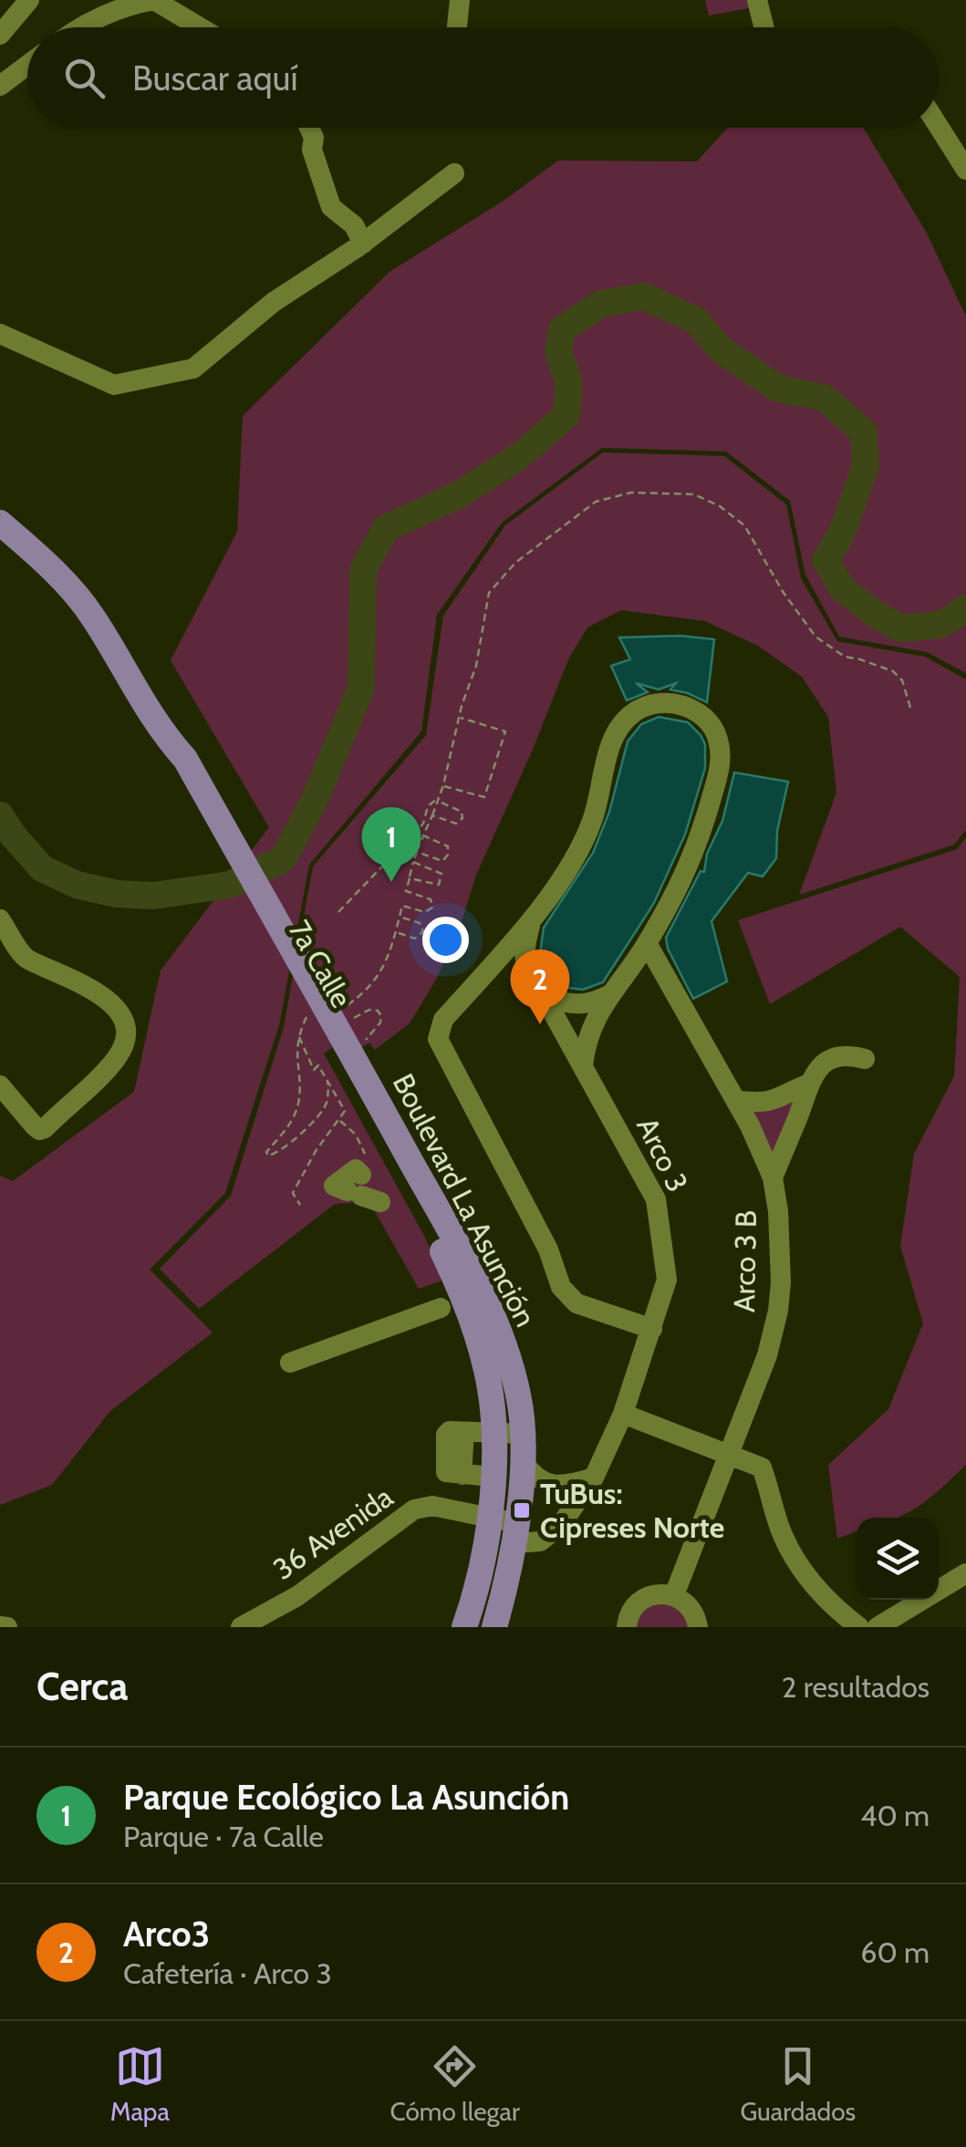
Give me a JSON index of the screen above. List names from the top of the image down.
{
  "streets": {
    "main road": ["7a Calle", "Boulevard La Asunción"],
    "street": ["Arco 3", "Arco 3 B", "36 Avenida"]
  },
  "crossings": [
    ["7a Calle", "Boulevard La Asunción"],
    ["Arco 3", "Boulevard La Asunción"],
    ["Arco 3", "36 Avenida"],
    ["Boulevard La Asunción", "36 Avenida"]
  ],
  "places": {
    "transit": ["TuBus: Cipreses Norte"]
  },
  "page": {
    "search": "Buscar aquí",
    "pins": ["1", "2"],
    "heading": ["Cerca", "2 resultados"],
    "list": [
      {
        "mark": "1",
        "name": "Parque Ecológico La Asunción",
        "note": "Parque · 7a Calle",
        "value": "40 m"
      },
      {
        "mark": "2",
        "name": "Arco3",
        "note": "Cafetería · Arco 3",
        "value": "60 m"
      }
    ],
    "nav": ["Mapa", "Cómo llegar", "Guardados"]
  }
}
